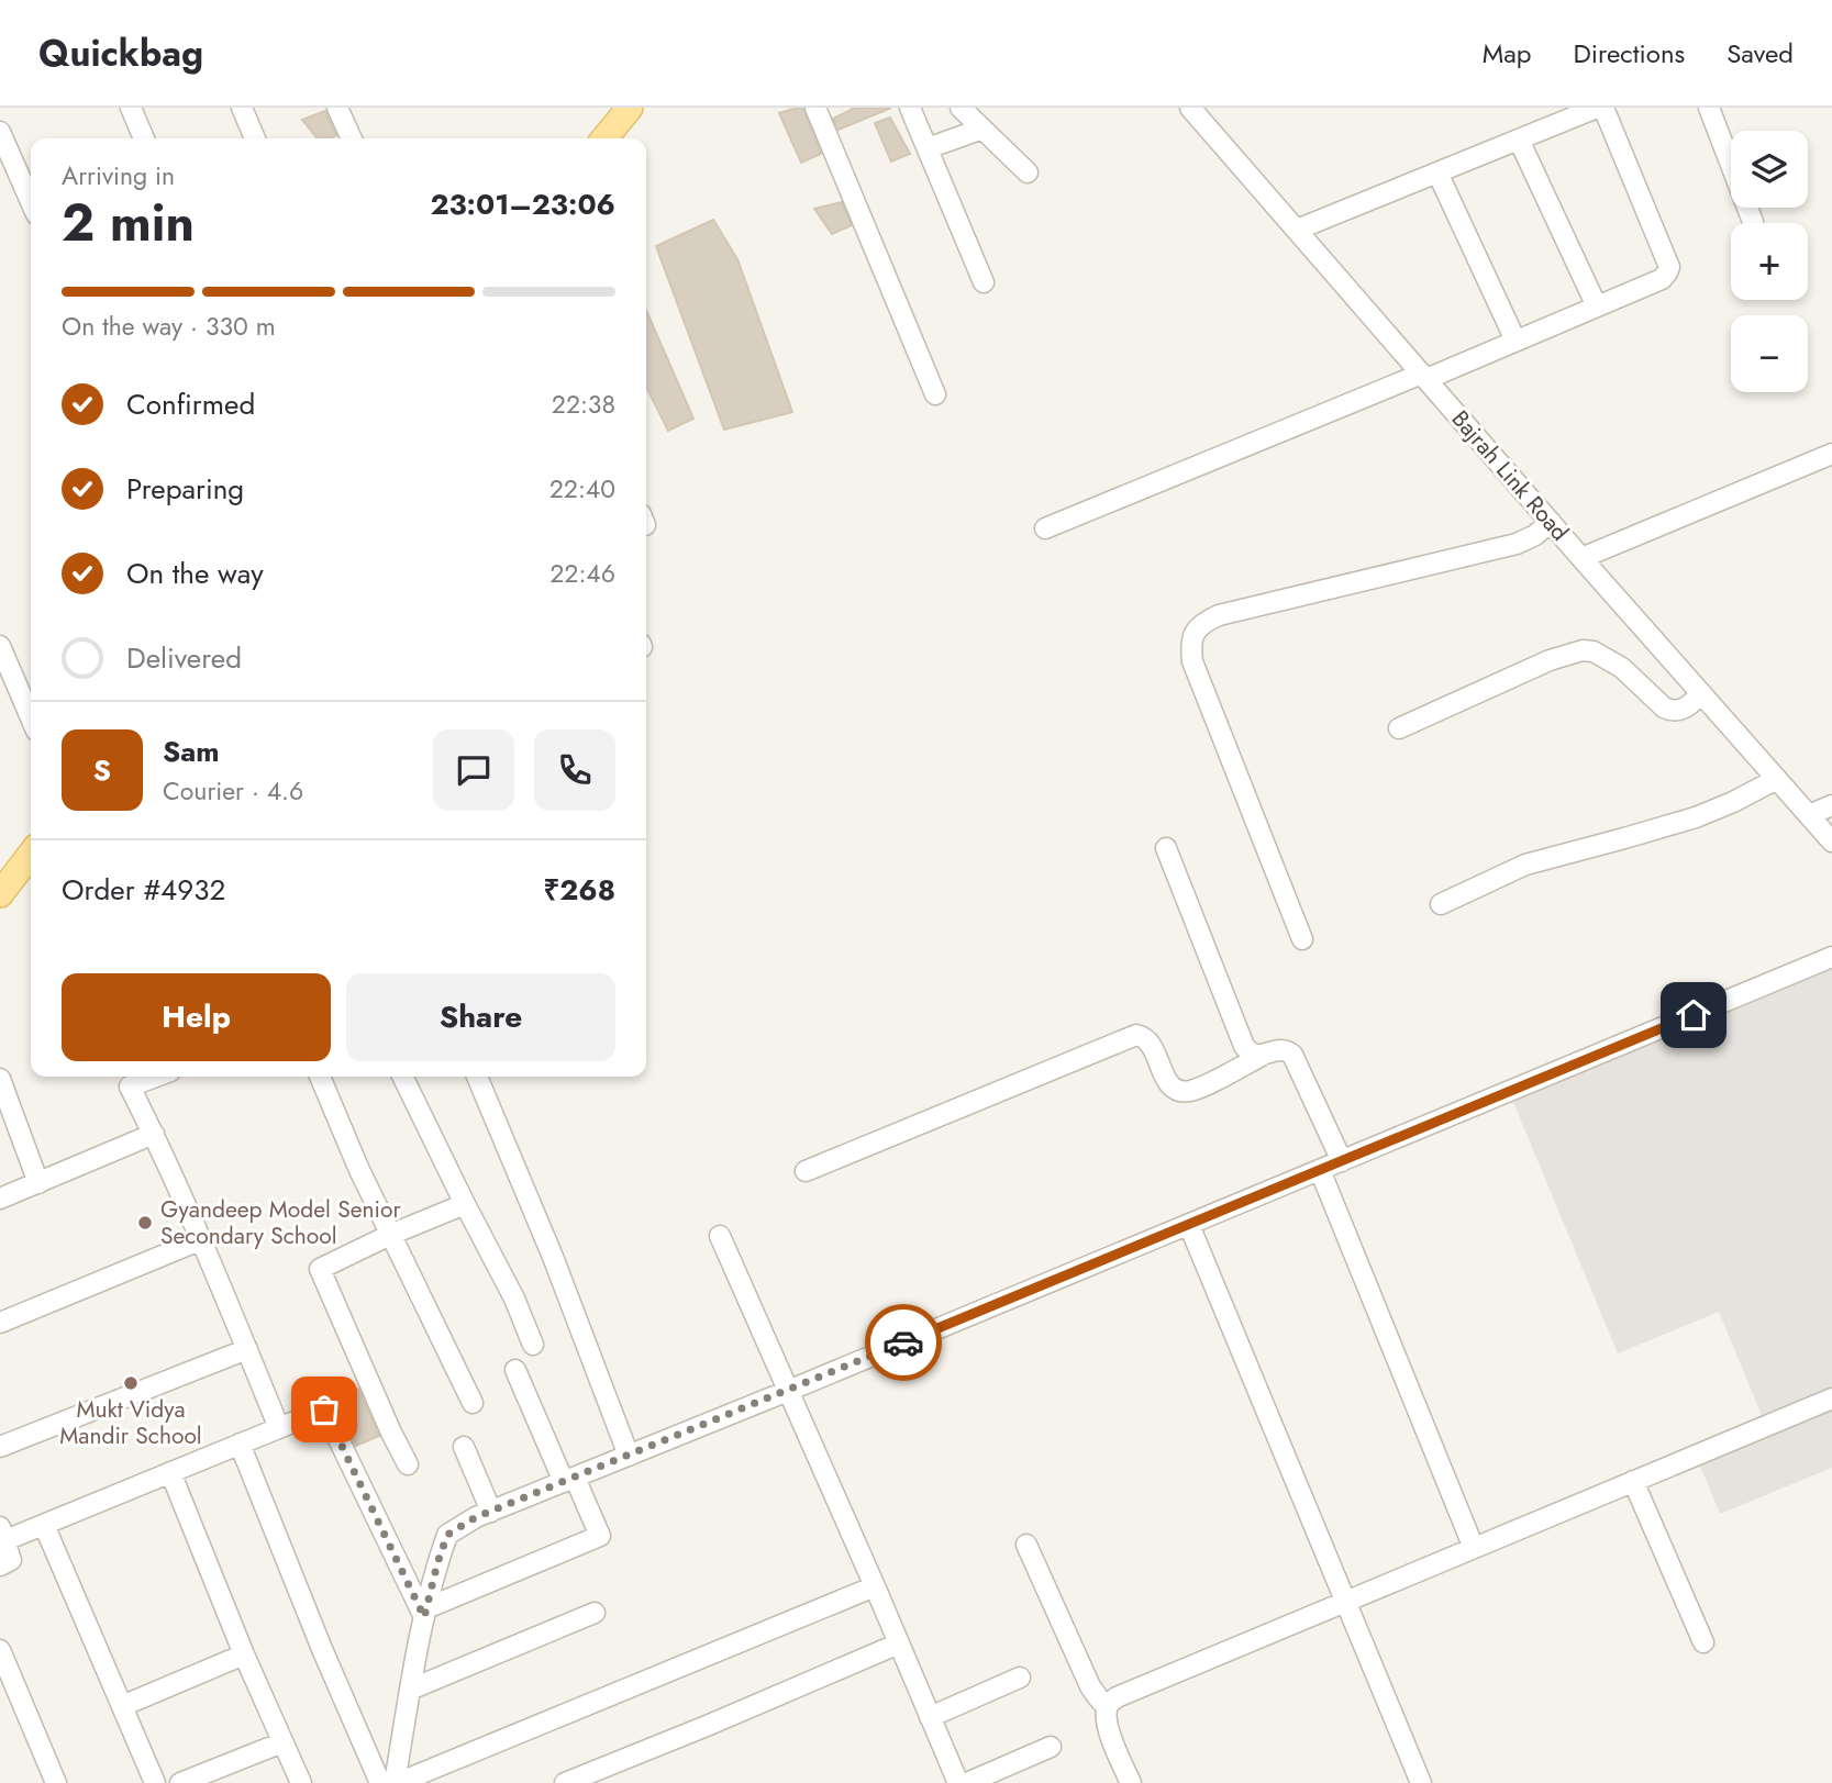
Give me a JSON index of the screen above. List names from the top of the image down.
{
  "streets": {
    "street": ["Bajrah Link Road"]
  },
  "places": ["Gyandeep Model Senior Secondary School", "Mukt Vidya Mandir School"],
  "page": {
    "header": "Quickbag",
    "nav": ["Map", "Directions", "Saved"],
    "map_buttons": ["+", "−"],
    "heading": ["2 min", "Arriving in", "23:01–23:06"],
    "panel": [
      "Sam",
      "Courier · 4.6",
      "Order #4932",
      "₹268"
    ],
    "bar": "On the way · 330 m",
    "list": [
      ["Confirmed", "22:38"],
      ["Preparing", "22:40"],
      ["On the way", "22:46"],
      "Delivered"
    ],
    "round": "S",
    "buttons": ["Help", "Share"]
  }
}
